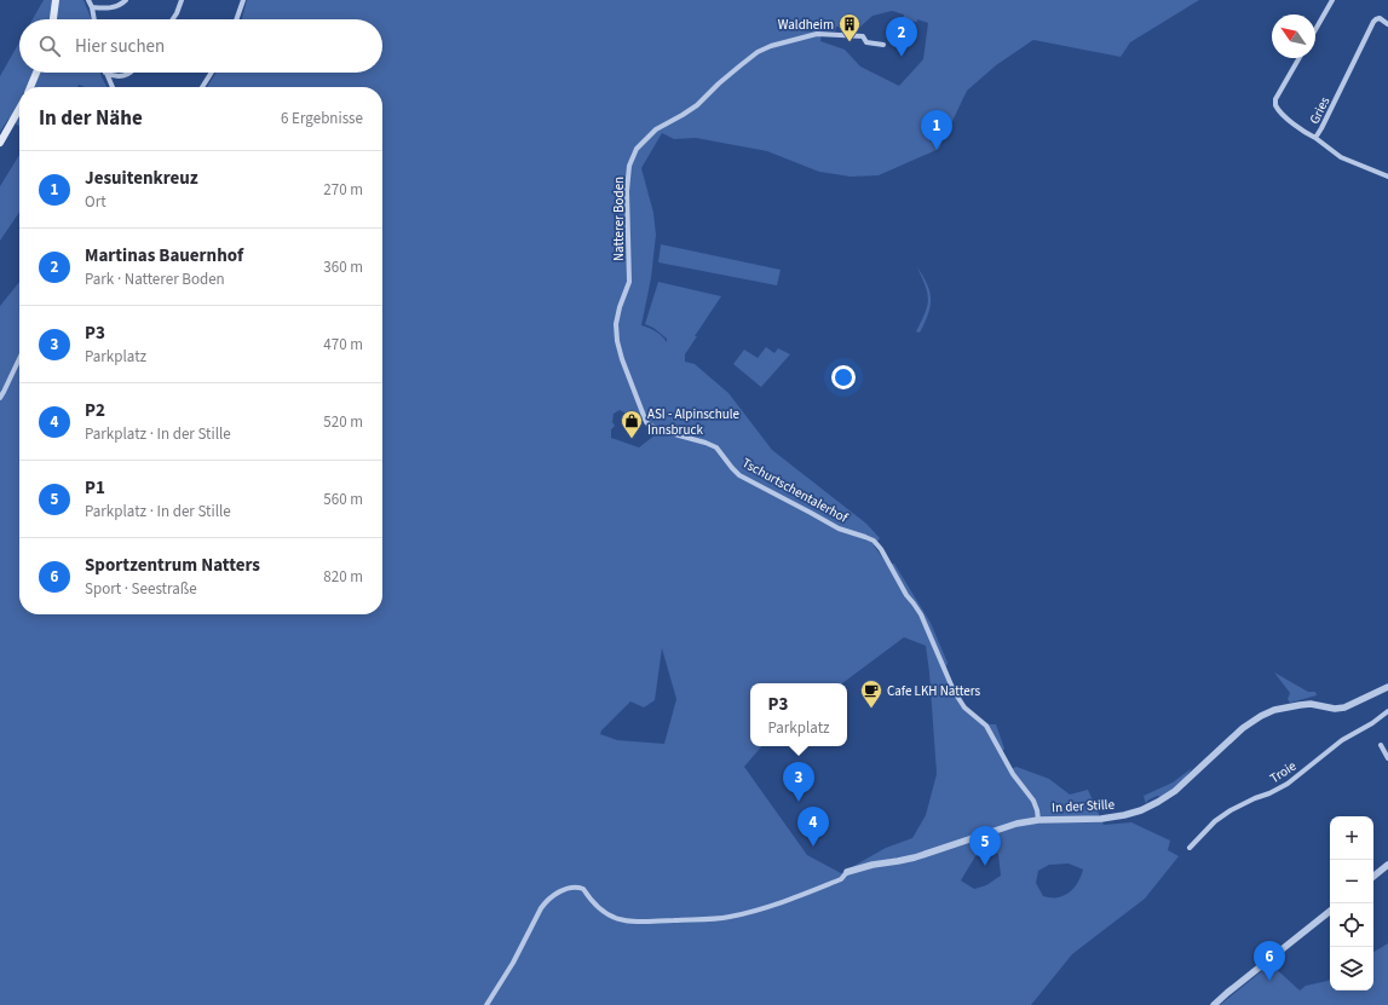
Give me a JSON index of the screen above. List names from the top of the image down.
{
  "streets": {
    "street": [
      "Gries",
      "Natterer Boden",
      "Tschurtschentalerhof",
      "Troie",
      "In der Stille"
    ]
  },
  "crossings": [
    ["Natterer Boden", "Tschurtschentalerhof"],
    ["Tschurtschentalerhof", "In der Stille"]
  ],
  "places": {
    "building": ["Waldheim"],
    "shop": ["ASI - Alpinschule Innsbruck"],
    "cafe": ["Cafe LKH Natters"]
  },
  "north": "top left",
  "page": {
    "pins": [
      "2",
      "1",
      "3",
      "4",
      "5",
      "6"
    ],
    "search": "Hier suchen",
    "heading": ["In der Nähe", "6 Ergebnisse"],
    "list": [
      {
        "mark": "1",
        "name": "Jesuitenkreuz",
        "note": "Ort",
        "value": "270 m"
      },
      {
        "mark": "2",
        "name": "Martinas Bauernhof",
        "note": "Park · Natterer Boden",
        "value": "360 m"
      },
      {
        "mark": "3",
        "name": "P3",
        "note": "Parkplatz",
        "value": "470 m"
      },
      {
        "mark": "4",
        "name": "P2",
        "note": "Parkplatz · In der Stille",
        "value": "520 m"
      },
      {
        "mark": "5",
        "name": "P1",
        "note": "Parkplatz · In der Stille",
        "value": "560 m"
      },
      {
        "mark": "6",
        "name": "Sportzentrum Natters",
        "note": "Sport · Seestraße",
        "value": "820 m"
      }
    ],
    "popup": ["P3", "Parkplatz"],
    "map_buttons": ["+", "−"]
  }
}
